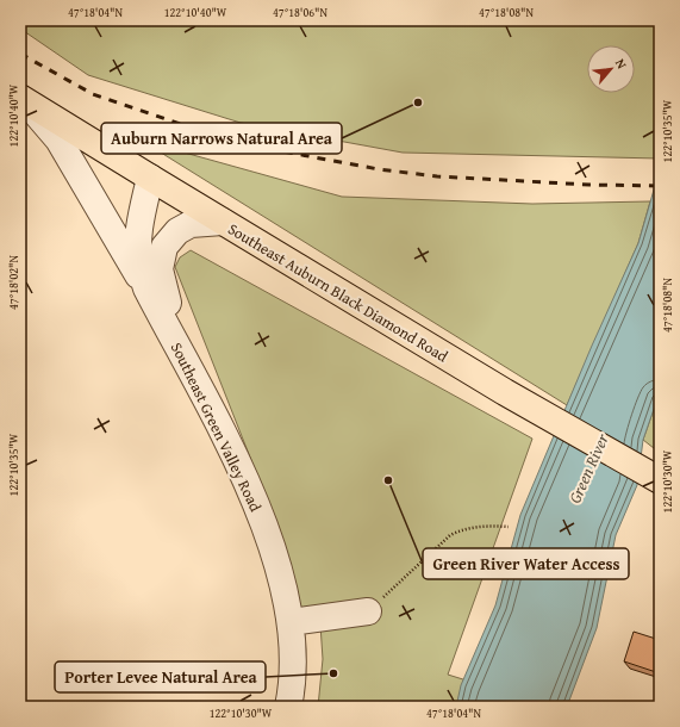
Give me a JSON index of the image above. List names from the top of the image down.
{
  "streets": {
    "main road": ["Southeast Auburn Black Diamond Road"],
    "street": ["Southeast Green Valley Road"]
  },
  "crossings": [
    ["Southeast Auburn Black Diamond Road", "Southeast Green Valley Road"]
  ],
  "water": ["Green River"],
  "places": ["Auburn Narrows Natural Area", "Green River Water Access", "Porter Levee Natural Area"],
  "north": "top right",
  "coordinates": [
    "47°18'04\"N",
    "122°10'40\"W",
    "47°18'06\"N",
    "47°18'08\"N",
    "122°10'35\"W",
    "47°18'02\"N",
    "122°10'30\"W"
  ]
}
